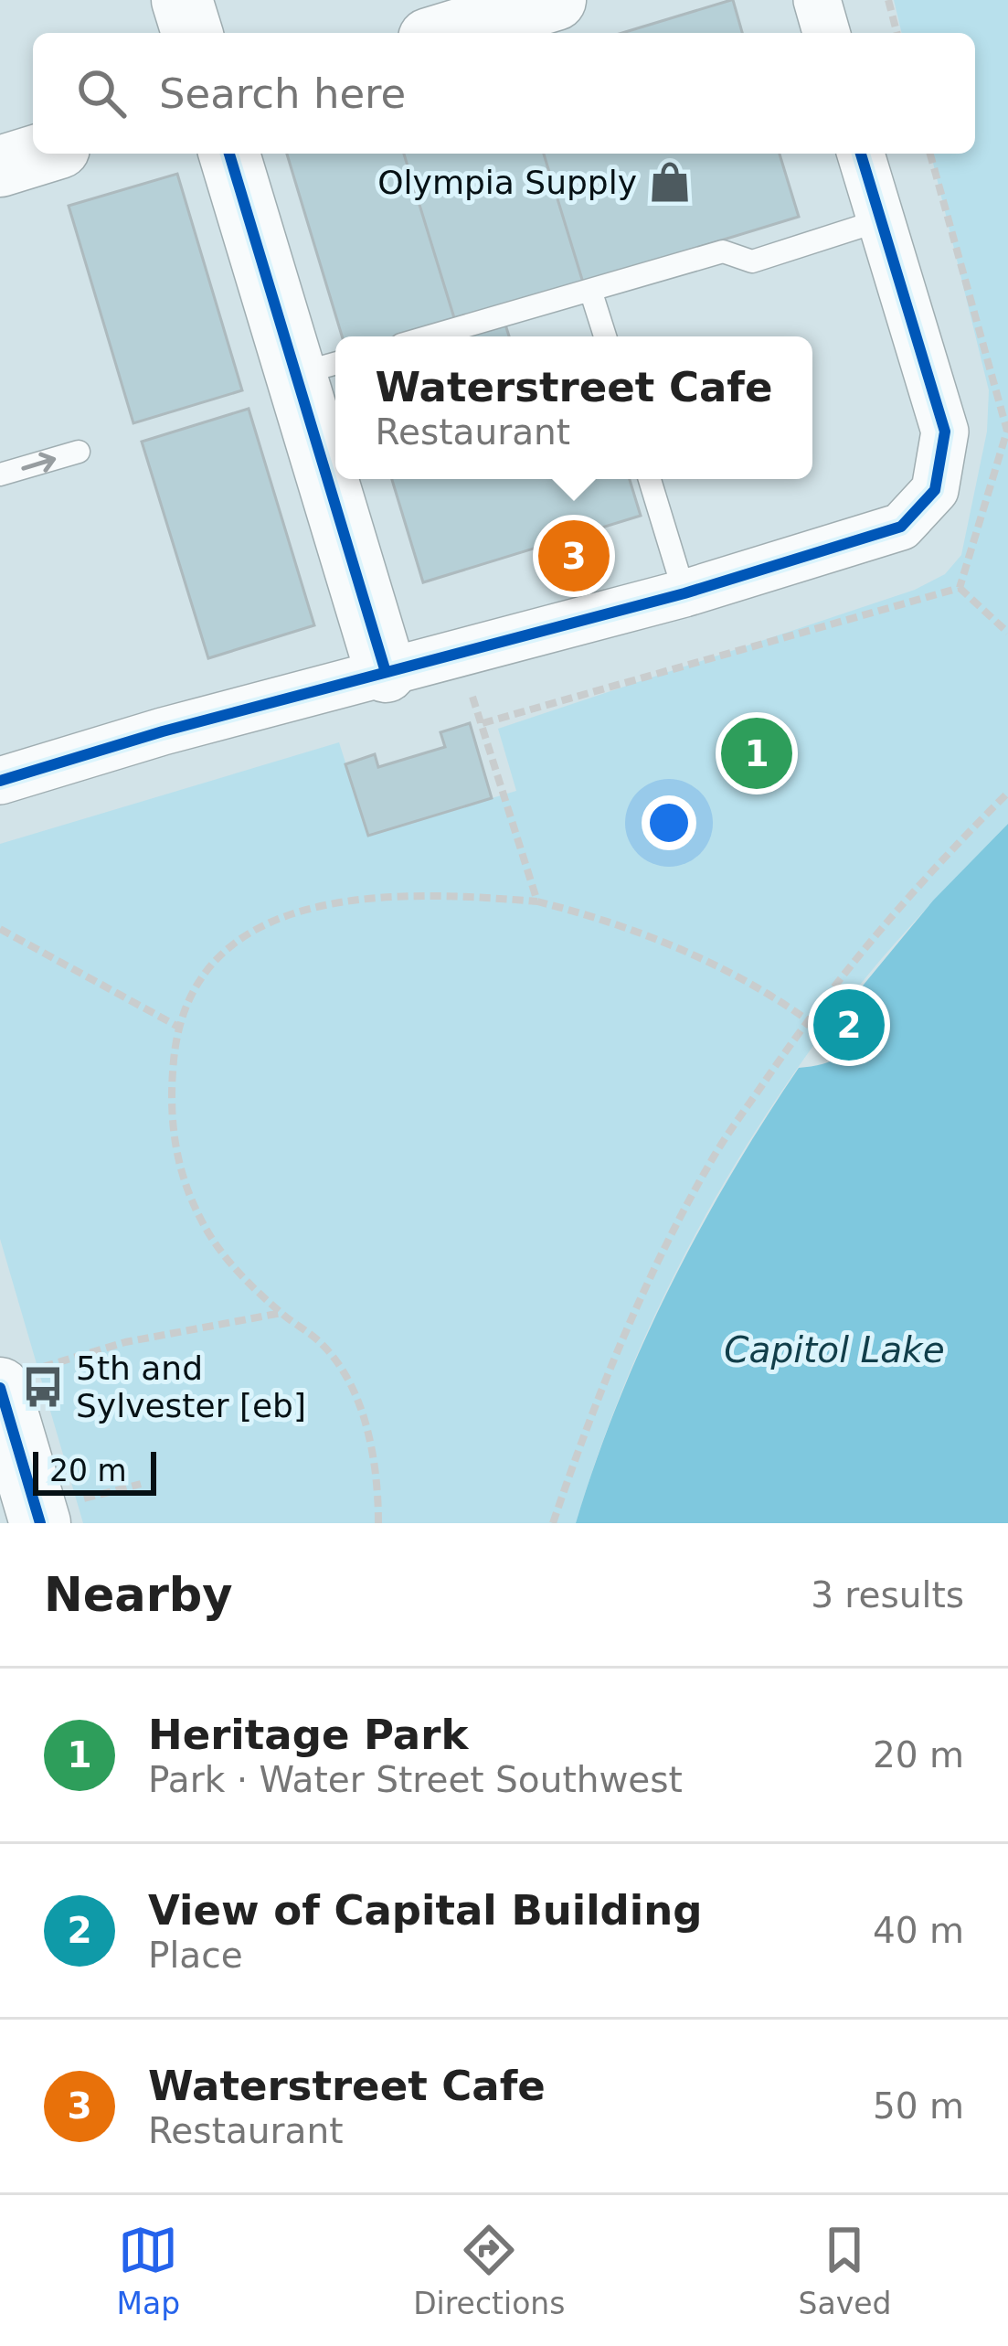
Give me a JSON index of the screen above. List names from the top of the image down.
{
  "water": ["Capitol Lake"],
  "places": {
    "shop": ["Olympia Supply"],
    "bus stop": ["5th and Sylvester [eb]"]
  },
  "scale_bar": "20 m",
  "page": {
    "search": "Search here",
    "popup": ["Waterstreet Cafe", "Restaurant"],
    "pins": ["3", "1", "2"],
    "scale": "20 m",
    "heading": ["Nearby", "3 results"],
    "list": [
      {
        "mark": "1",
        "name": "Heritage Park",
        "note": "Park · Water Street Southwest",
        "value": "20 m"
      },
      {
        "mark": "2",
        "name": "View of Capital Building",
        "note": "Place",
        "value": "40 m"
      },
      {
        "mark": "3",
        "name": "Waterstreet Cafe",
        "note": "Restaurant",
        "value": "50 m"
      }
    ],
    "nav": ["Map", "Directions", "Saved"]
  }
}
